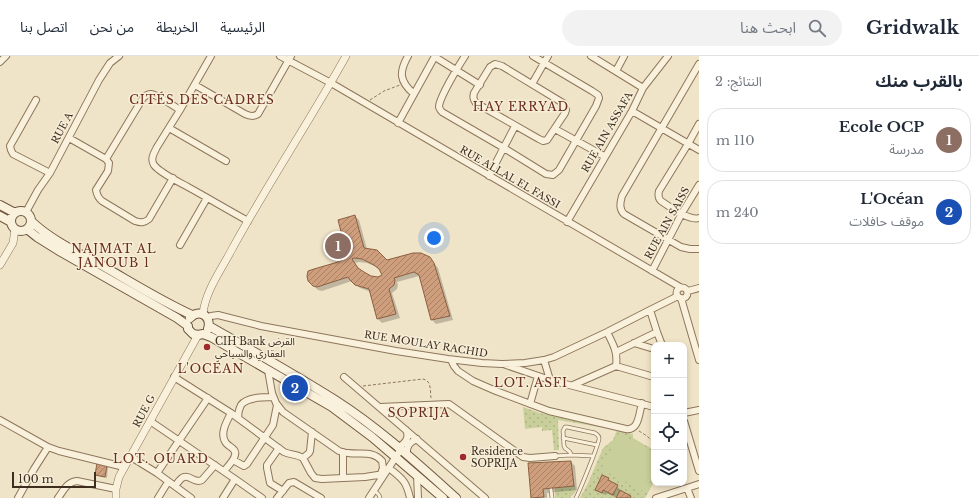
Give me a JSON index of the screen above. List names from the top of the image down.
{
  "streets": {
    "street": [
      "RUE A",
      "RUE AIN ASSAFA",
      "RUE ALLAL EL FASSI",
      "RUE AIN SAISS",
      "RUE MOULAY RACHID",
      "RUE G"
    ]
  },
  "crossings": [
    ["RUE AIN ASSAFA", "RUE ALLAL EL FASSI"],
    ["RUE ALLAL EL FASSI", "RUE AIN SAISS"],
    ["RUE ALLAL EL FASSI", "RUE MOULAY RACHID"],
    ["RUE MOULAY RACHID", "RUE G"]
  ],
  "districts": [
    "CITÉS DES CADRES",
    "HAY ERRYAD",
    "NAJMAT AL JANOUB 1",
    "L'OCÉAN",
    "LOT. ASFI",
    "SOPRIJA",
    "LOT. OUARD"
  ],
  "places": ["CIH Bank القرض العقاري والسياحي", "Residence SOPRIJA"],
  "scale_bar": "100 m",
  "page": {
    "header": "Gridwalk",
    "search": "ابحث هنا",
    "nav": [
      "الرئيسية",
      "الخريطة",
      "من نحن",
      "اتصل بنا"
    ],
    "heading": ["بالقرب منك", "النتائج: 2"],
    "list": [
      {
        "mark": "1",
        "name": "Ecole OCP",
        "note": "مدرسة",
        "value": "110 m"
      },
      {
        "mark": "2",
        "name": "L'Océan",
        "note": "موقف حافلات",
        "value": "240 m"
      }
    ],
    "pins": ["1", "2"],
    "map_buttons": ["+", "−"],
    "scale": "100 m"
  }
}
